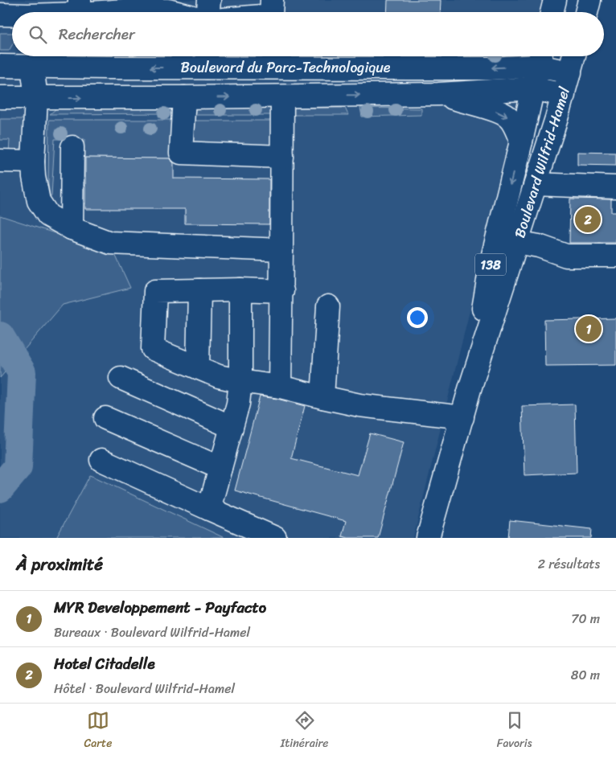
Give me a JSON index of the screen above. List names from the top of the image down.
{
  "streets": {
    "main road": ["Boulevard du Parc-Technologique", "Boulevard Wilfrid-Hamel", "138"]
  },
  "crossings": [
    ["Boulevard du Parc-Technologique", "Boulevard Wilfrid-Hamel"]
  ],
  "page": {
    "search": "Rechercher",
    "pins": ["2", "1"],
    "heading": ["À proximité", "2 résultats"],
    "list": [
      {
        "mark": "1",
        "name": "MYR Developpement - Payfacto",
        "note": "Bureaux · Boulevard Wilfrid-Hamel",
        "value": "70 m"
      },
      {
        "mark": "2",
        "name": "Hotel Citadelle",
        "note": "Hôtel · Boulevard Wilfrid-Hamel",
        "value": "80 m"
      }
    ],
    "nav": ["Carte", "Itinéraire", "Favoris"]
  }
}
